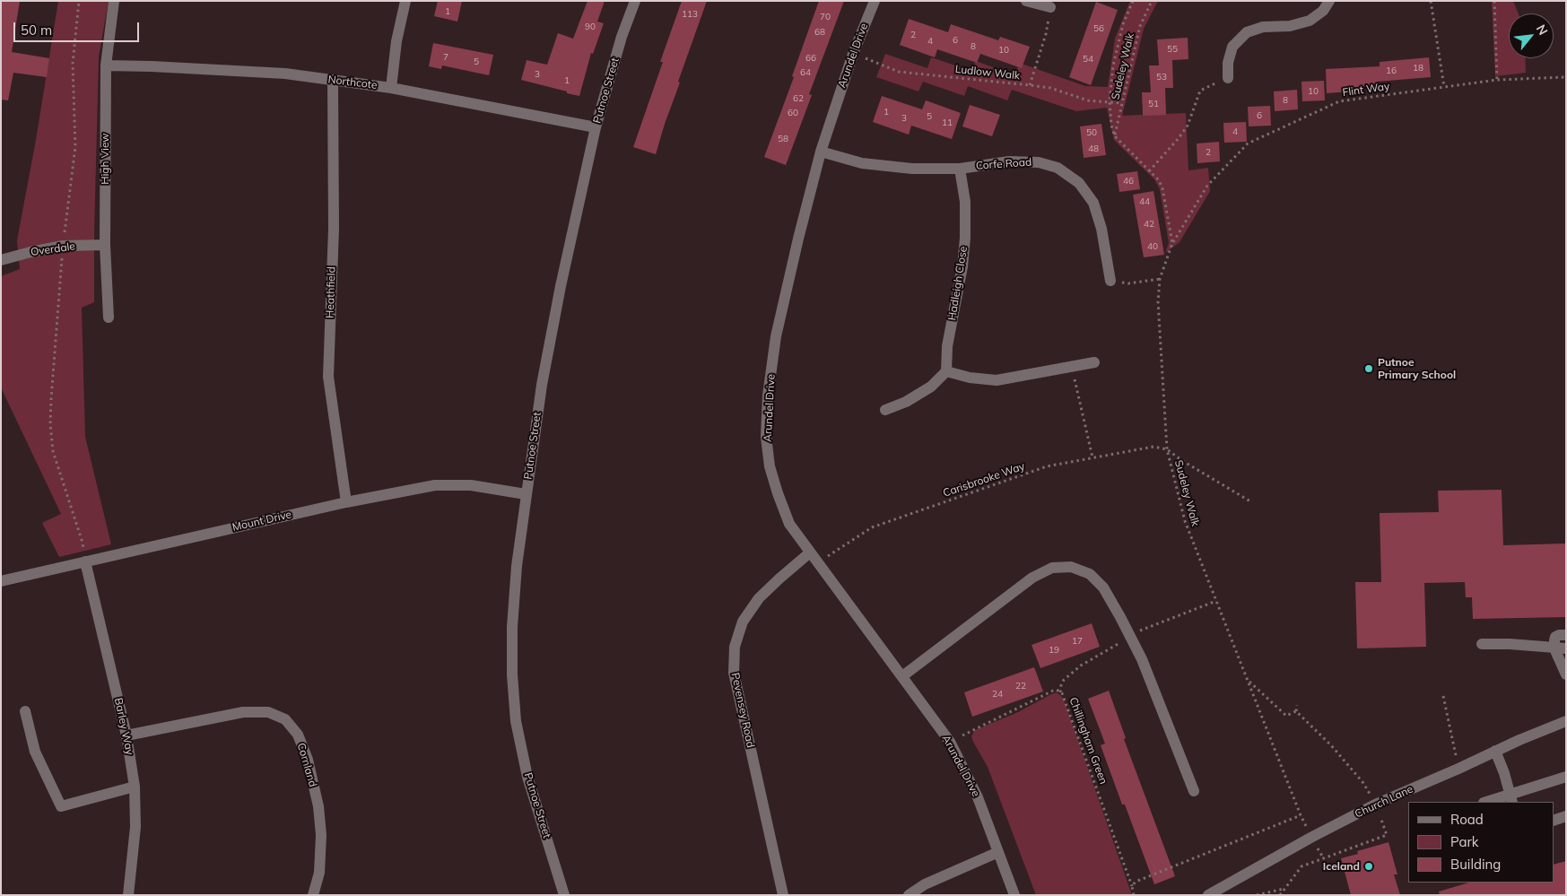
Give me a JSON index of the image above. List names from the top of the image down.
{
  "streets": {
    "street": [
      "Arundel Drive",
      "Northcote",
      "Putnoe Street",
      "High View",
      "Corfe Road",
      "Overdale",
      "Hadleigh Close",
      "Heathfield",
      "Mount Drive",
      "Pevensey Road",
      "Barley Way",
      "Cornland",
      "Church Lane"
    ],
    "path": [
      "Sudeley Walk",
      "Ludlow Walk",
      "Flint Way",
      "Carisbrooke Way",
      "Chillingham Green"
    ]
  },
  "crossings": [
    ["Arundel Drive", "Ludlow Walk"],
    ["Arundel Drive", "Corfe Road"],
    ["Arundel Drive", "Carisbrooke Way"],
    ["Arundel Drive", "Pevensey Road"],
    ["Arundel Drive", "Chillingham Green"],
    ["Sudeley Walk", "Ludlow Walk"],
    ["Sudeley Walk", "Flint Way"],
    ["Sudeley Walk", "Carisbrooke Way"],
    ["Northcote", "Putnoe Street"],
    ["Northcote", "High View"],
    ["Northcote", "Heathfield"],
    ["Putnoe Street", "Mount Drive"],
    ["High View", "Overdale"],
    ["Corfe Road", "Hadleigh Close"],
    ["Heathfield", "Mount Drive"],
    ["Mount Drive", "Barley Way"],
    ["Barley Way", "Cornland"]
  ],
  "places": ["Putnoe Primary School", "Iceland"],
  "house_numbers": [
    "1",
    "113",
    "70",
    "90",
    "56",
    "68",
    "2",
    "6",
    "4",
    "8",
    "55",
    "10",
    "7",
    "66",
    "54",
    "5",
    "18",
    "16",
    "64",
    "3",
    "53",
    "1",
    "10",
    "62",
    "8",
    "51",
    "1",
    "60",
    "6",
    "5",
    "3",
    "11",
    "4",
    "50",
    "58",
    "48",
    "2",
    "46",
    "44",
    "42",
    "40",
    "17",
    "19",
    "22",
    "24"
  ],
  "legend": ["Road", "Park", "Building"],
  "scale_bar": "50 m",
  "north": "top right"
}
